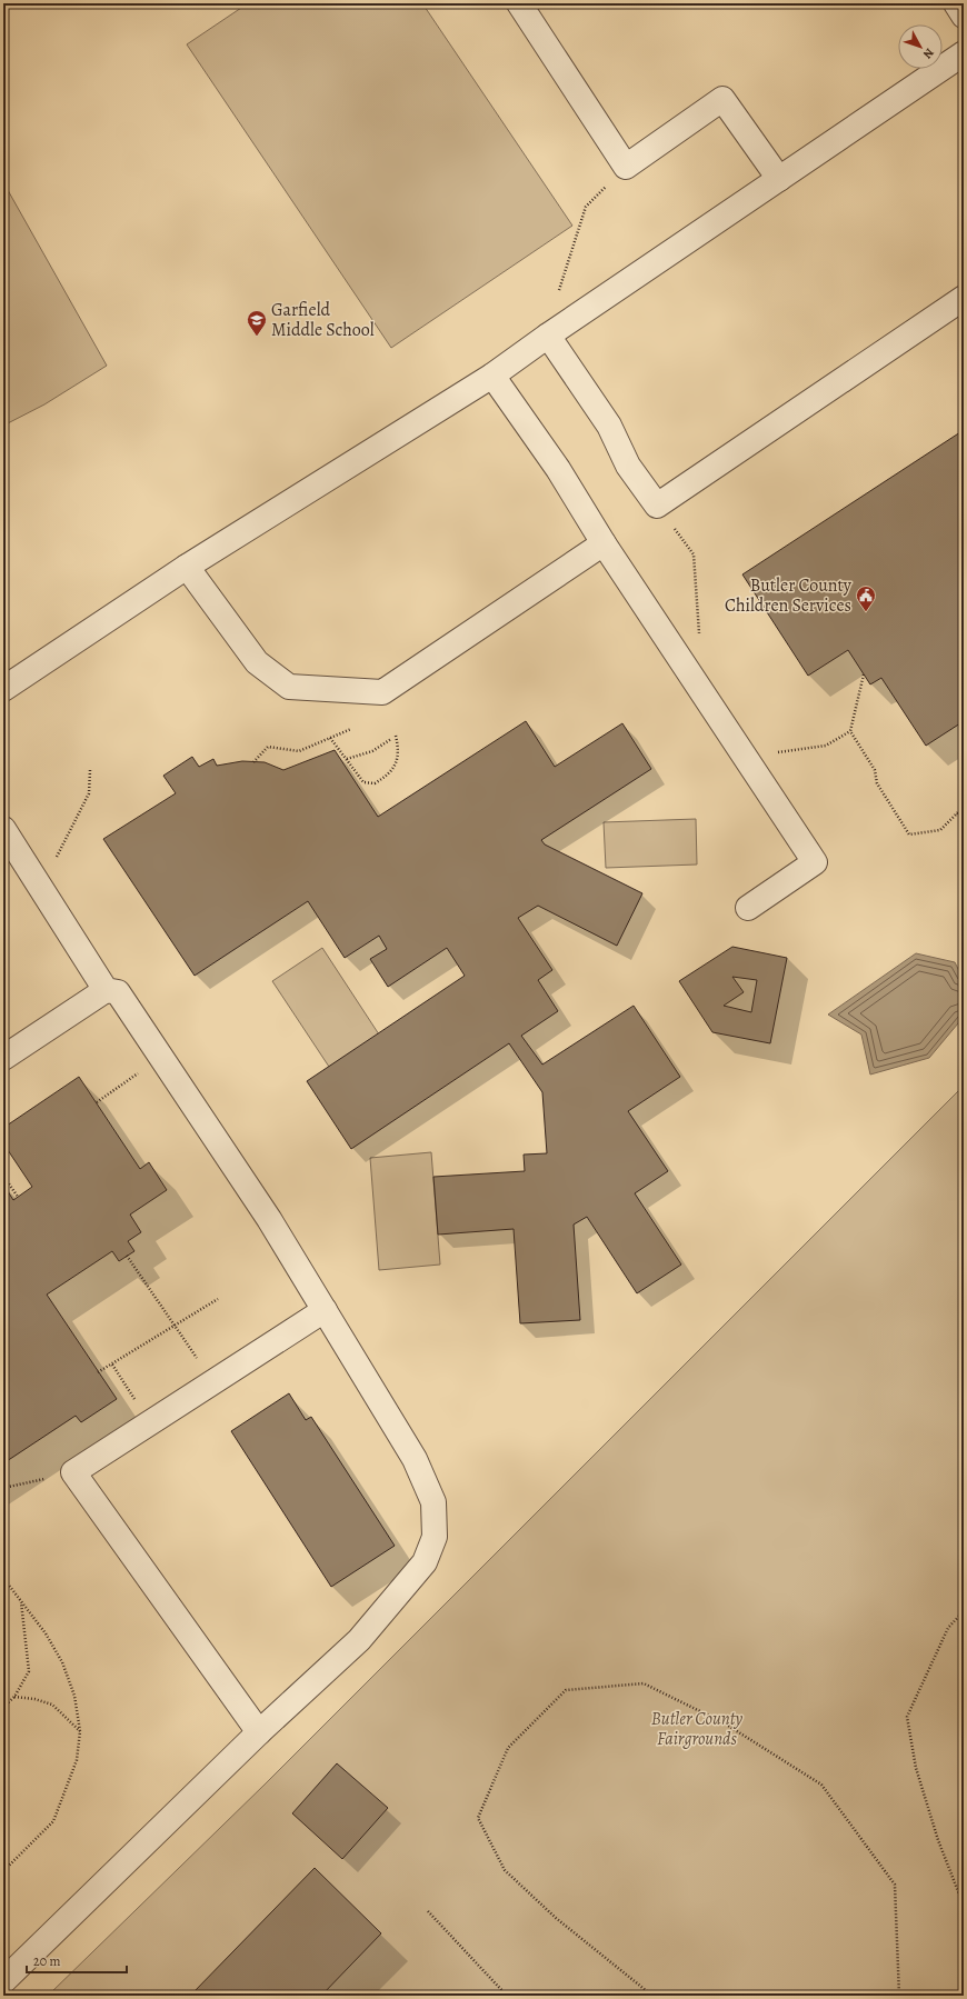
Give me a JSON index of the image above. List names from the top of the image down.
{
  "parks": ["Butler County Fairgrounds"],
  "places": {
    "school or university": ["Garfield Middle School"],
    "public building": ["Butler County Children Services"]
  },
  "scale_bar": "20 m",
  "north": "bottom right"
}
